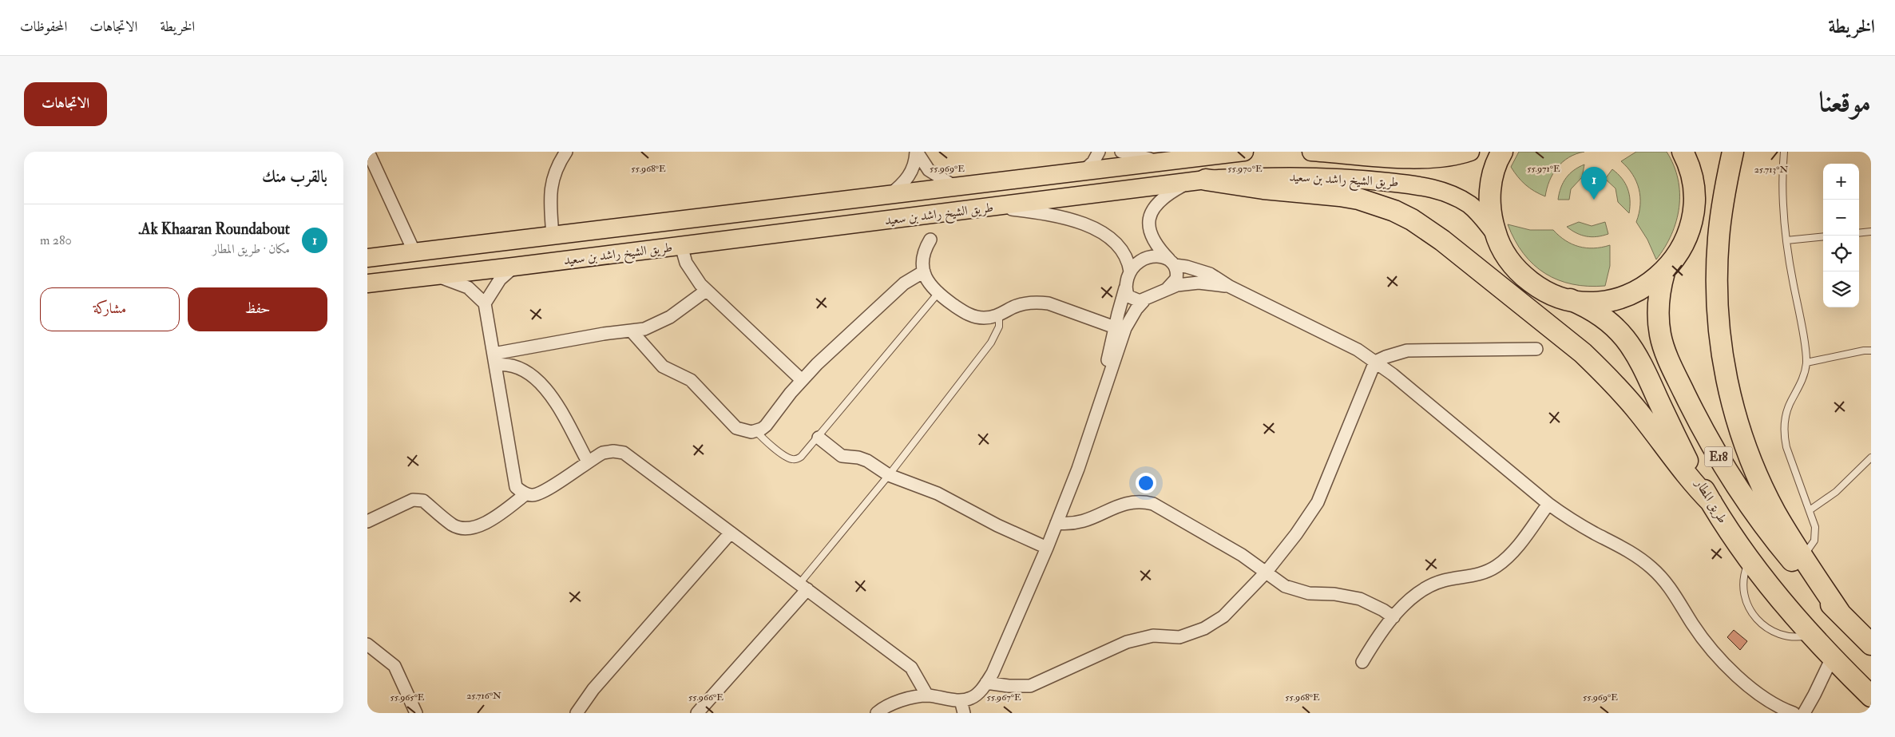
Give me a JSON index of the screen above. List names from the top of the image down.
{
  "streets": {
    "highway": ["E18", "طريق المطار"],
    "main road": ["طريق الشيخ راشد بن سعيد"]
  },
  "page": {
    "header": "الخريطة",
    "nav": ["الخريطة", "الاتجاهات", "المحفوظات"],
    "title": "موقعنا",
    "buttons": [
      "الاتجاهات",
      ["حفظ", "مشاركة"]
    ],
    "heading": "بالقرب منك",
    "map_buttons": ["+", "−"],
    "pins": "1",
    "list": [
      {
        "mark": "1",
        "name": "Ak Khaaran Roundabout.",
        "note": "مكان · طريق المطار",
        "value": "280 m"
      }
    ]
  },
  "coordinates": [
    "55.968°E",
    "55.969°E",
    "55.970°E",
    "55.971°E",
    "25.713°N",
    "25.716°N",
    "55.965°E",
    "55.966°E",
    "55.967°E"
  ]
}
